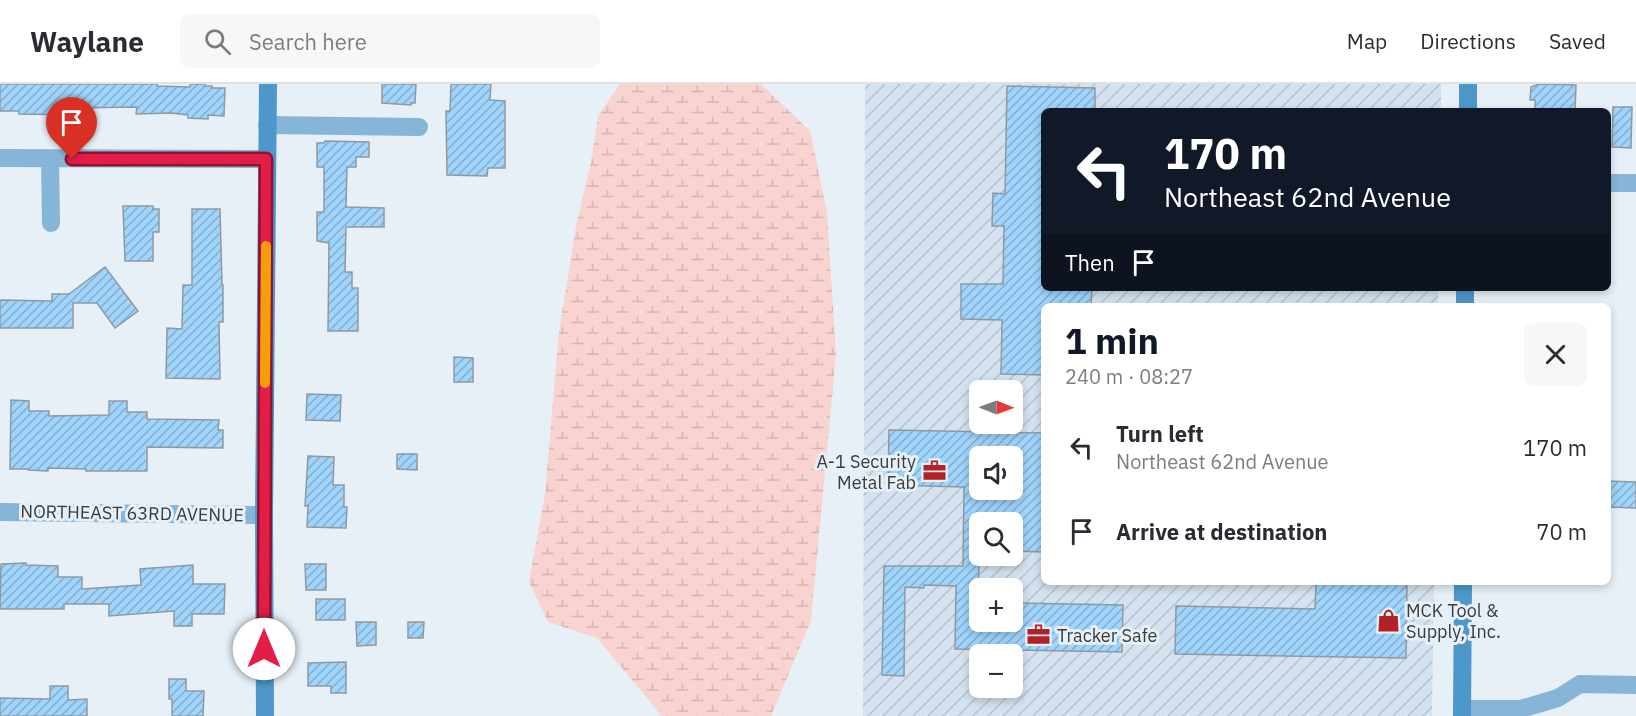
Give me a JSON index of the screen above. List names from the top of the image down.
{
  "streets": {
    "street": ["NORTHEAST 63RD AVENUE"]
  },
  "places": {
    "office": ["A-1 Security Metal Fab", "Tracker Safe"],
    "shop": ["MCK Tool & Supply, Inc."]
  },
  "north": "right",
  "page": {
    "header": "Waylane",
    "search": "Search here",
    "nav": ["Map", "Directions", "Saved"],
    "turn": ["170 m", "Northeast 62nd Avenue"],
    "then": "Then",
    "heading": ["1 min", "240 m · 08:27"],
    "map_buttons": ["+", "−"],
    "list": [
      {
        "name": "Turn left",
        "note": "Northeast 62nd Avenue",
        "value": "170 m"
      },
      {
        "name": "Arrive at destination",
        "value": "70 m"
      }
    ]
  }
}
